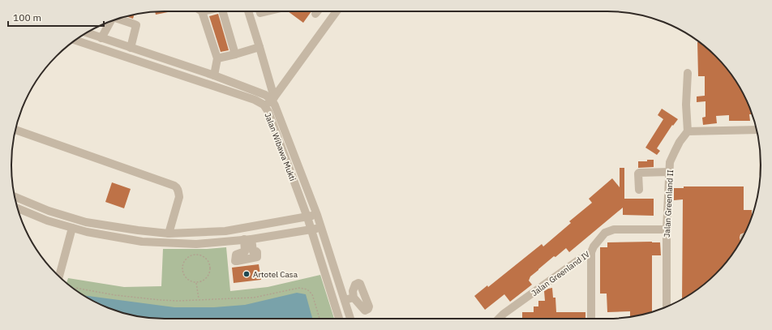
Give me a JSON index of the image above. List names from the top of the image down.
{
  "streets": {
    "lane": ["Jalan Wibawa Mukti", "Jalan Greenland II", "Jalan Greenland IV"]
  },
  "crossings": [
    ["Jalan Greenland II", "Jalan Greenland IV"]
  ],
  "places": ["Artotel Casa"],
  "scale_bar": "100 m"
}
